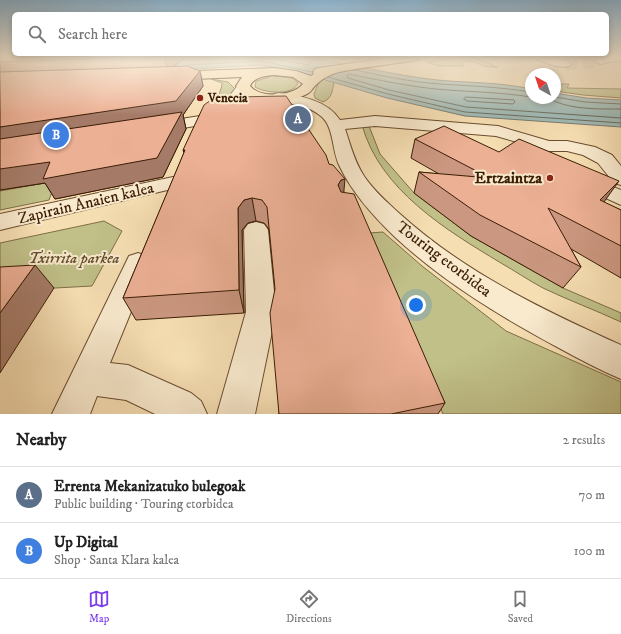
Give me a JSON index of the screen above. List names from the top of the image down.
{
  "streets": {
    "street": ["Zapirain Anaien kalea", "Touring etorbidea"]
  },
  "parks": ["Txirrita parkea"],
  "places": ["Venecia", "Ertzaintza"],
  "north": "top left",
  "page": {
    "search": "Search here",
    "pins": ["A", "B"],
    "heading": ["Nearby", "2 results"],
    "list": [
      {
        "mark": "A",
        "name": "Errenta Mekanizatuko bulegoak",
        "note": "Public building · Touring etorbidea",
        "value": "70 m"
      },
      {
        "mark": "B",
        "name": "Up Digital",
        "note": "Shop · Santa Klara kalea",
        "value": "100 m"
      }
    ],
    "nav": ["Map", "Directions", "Saved"]
  }
}
